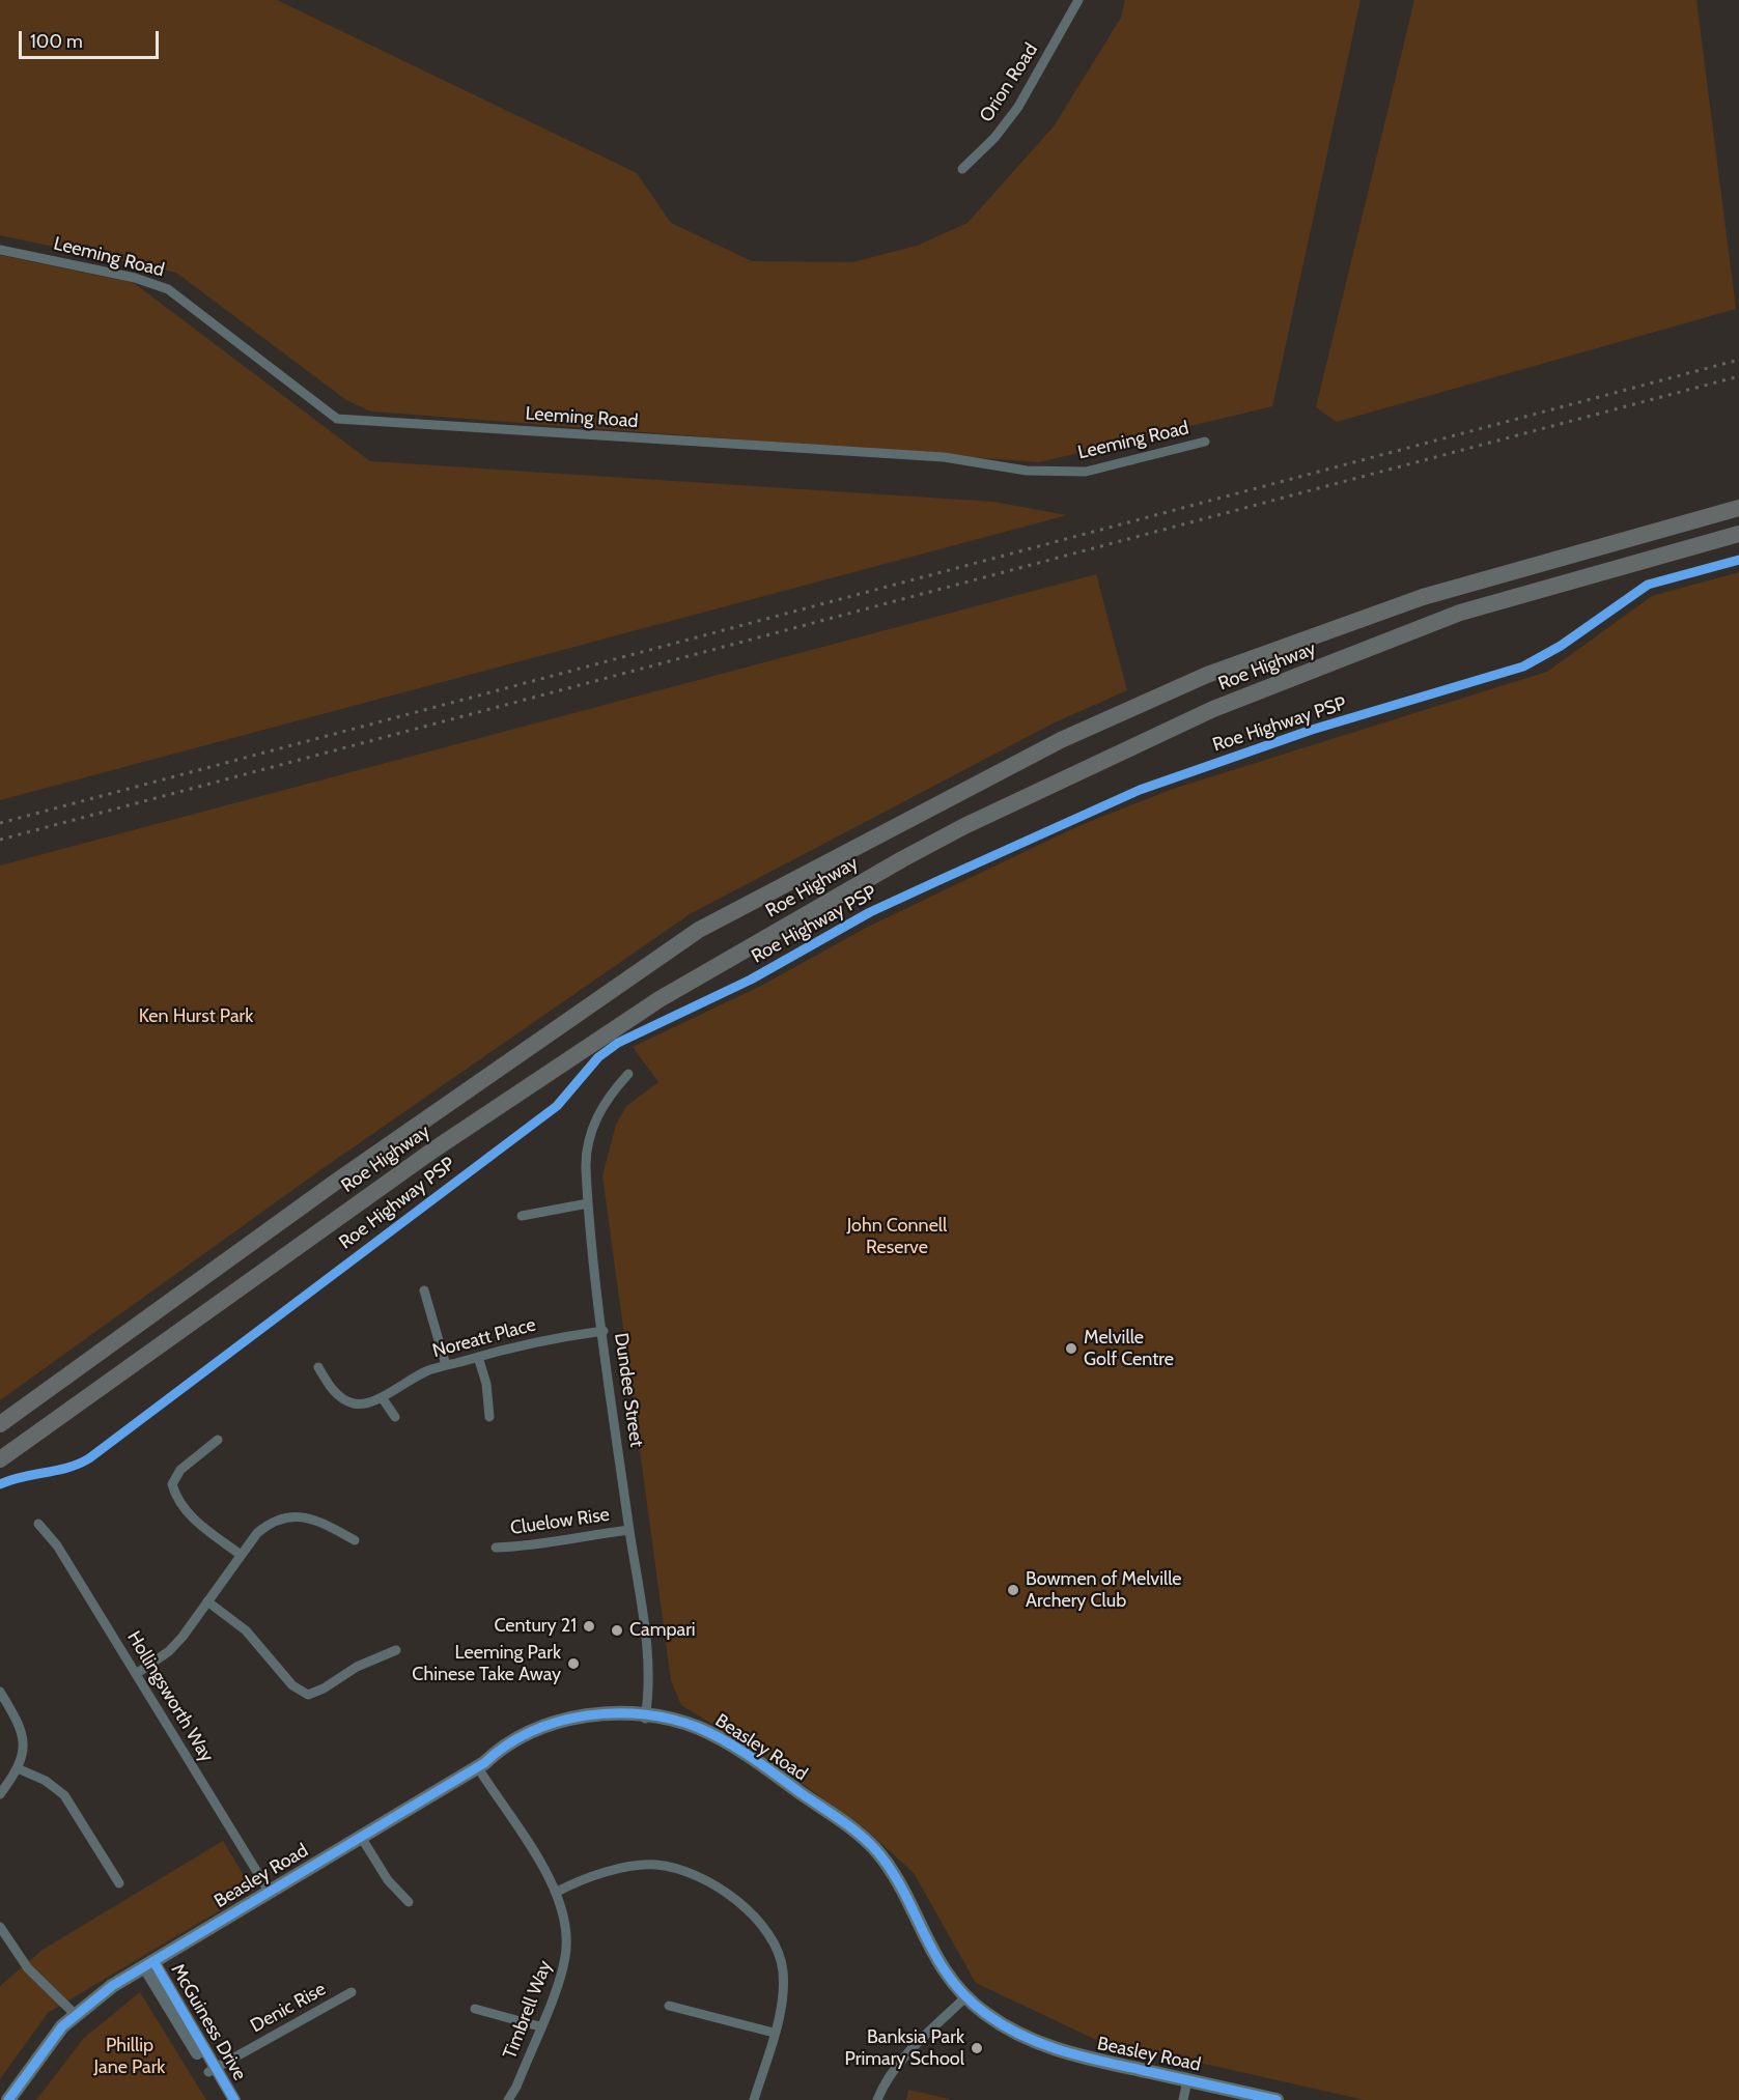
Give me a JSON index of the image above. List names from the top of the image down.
{
  "streets": {
    "highway": ["Roe Highway"],
    "main road": ["Beasley Road"],
    "street": [
      "Orion Road",
      "Leeming Road",
      "Noreatt Place",
      "Dundee Street",
      "Cluelow Rise",
      "Hollingsworth Way",
      "Denic Rise",
      "Timbrell Way",
      "McGuiness Drive"
    ],
    "cycle path": ["Roe Highway PSP"]
  },
  "crossings": [
    ["Noreatt Place", "Dundee Street"],
    ["Dundee Street", "Cluelow Rise"],
    ["Dundee Street", "Beasley Road"],
    ["Hollingsworth Way", "Beasley Road"],
    ["Beasley Road", "Timbrell Way"],
    ["Beasley Road", "McGuiness Drive"],
    ["Denic Rise", "McGuiness Drive"]
  ],
  "parks": ["Ken Hurst Park", "John Connell Reserve", "Phillip Jane Park"],
  "places": [
    "Melville Golf Centre",
    "Bowmen of Melville Archery Club",
    "Century 21",
    "Campari",
    "Leeming Park Chinese Take Away",
    "Banksia Park Primary School"
  ],
  "scale_bar": "100 m"
}
